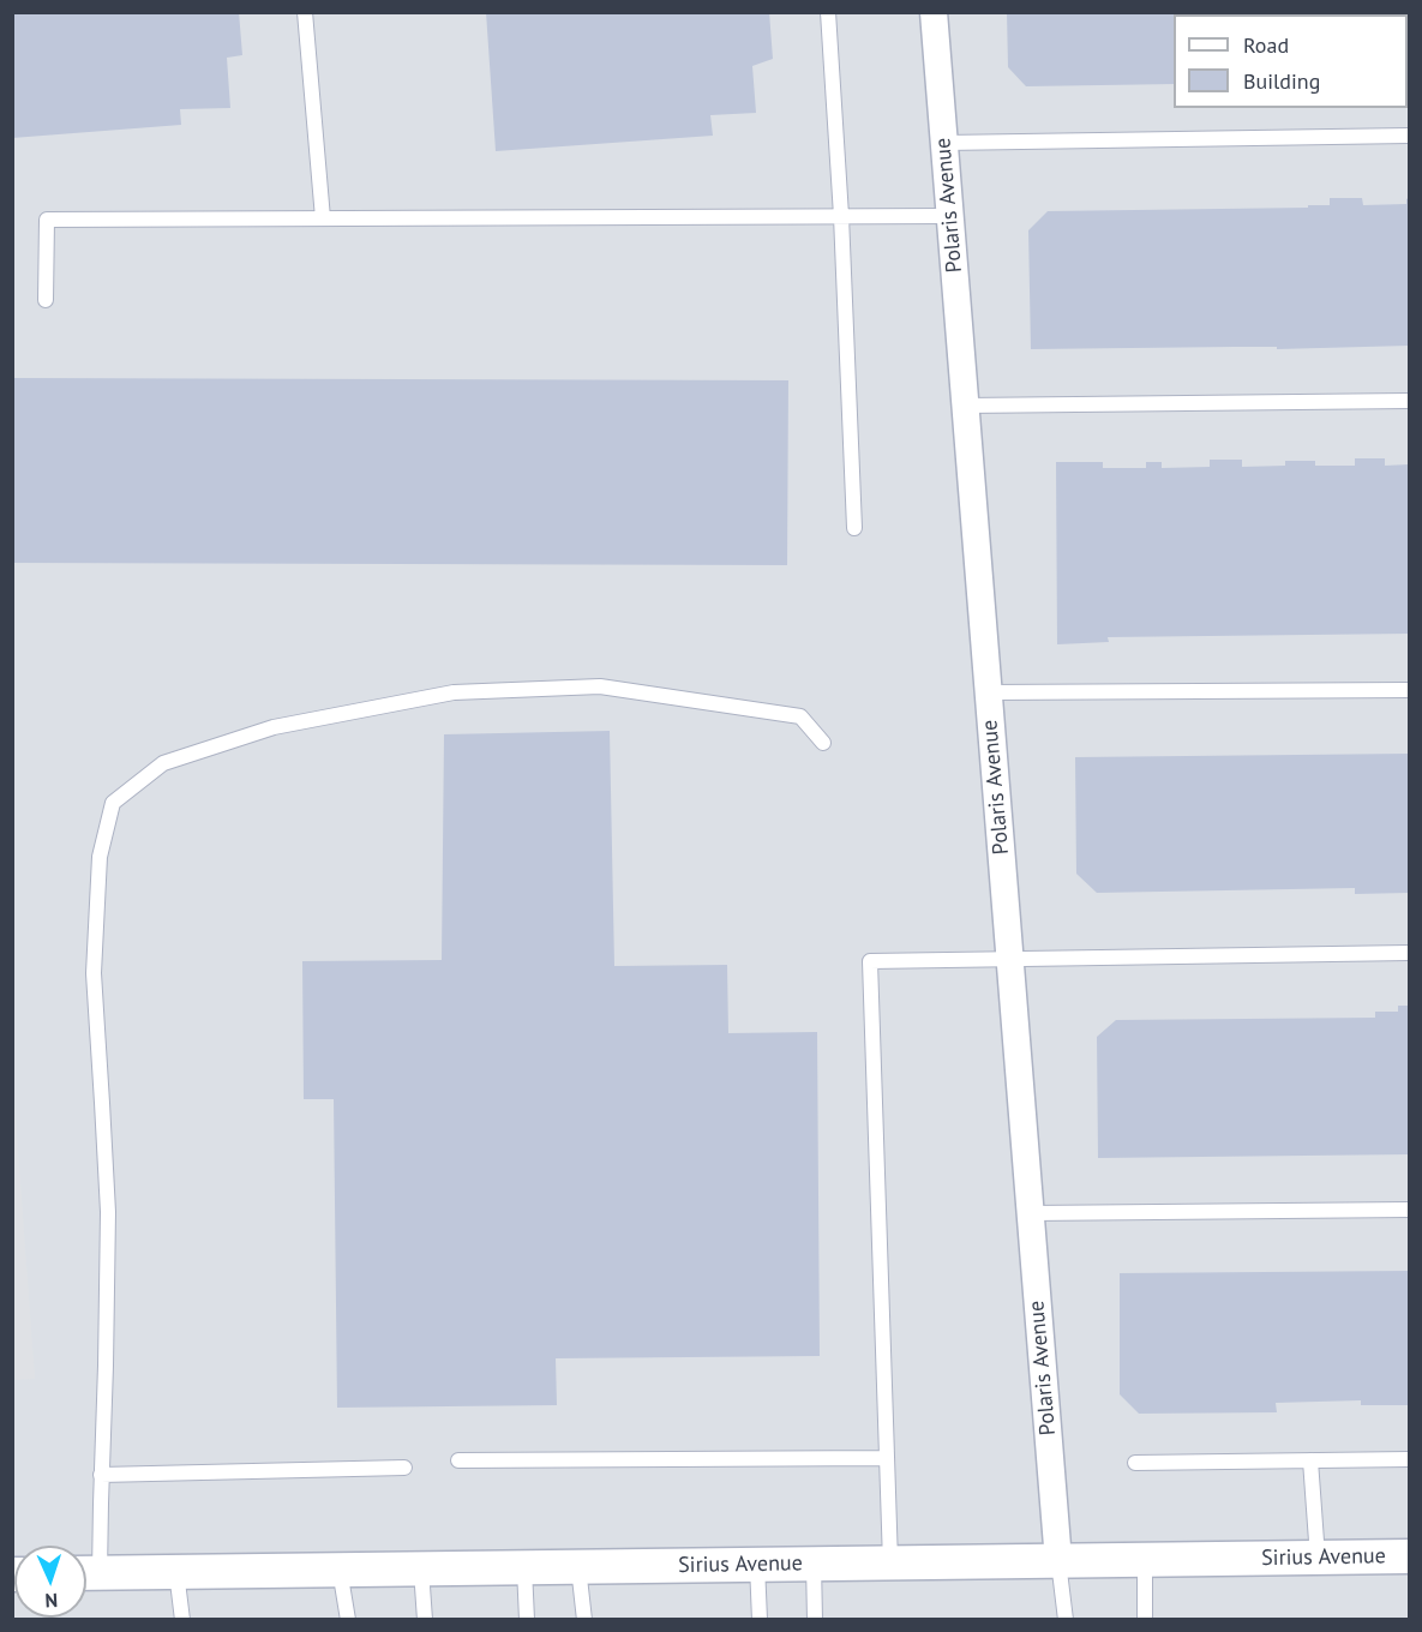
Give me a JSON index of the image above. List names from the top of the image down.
{
  "streets": {
    "street": ["Polaris Avenue", "Sirius Avenue"]
  },
  "crossings": [
    ["Polaris Avenue", "Sirius Avenue"]
  ],
  "legend": ["Road", "Building"],
  "north": "bottom"
}
